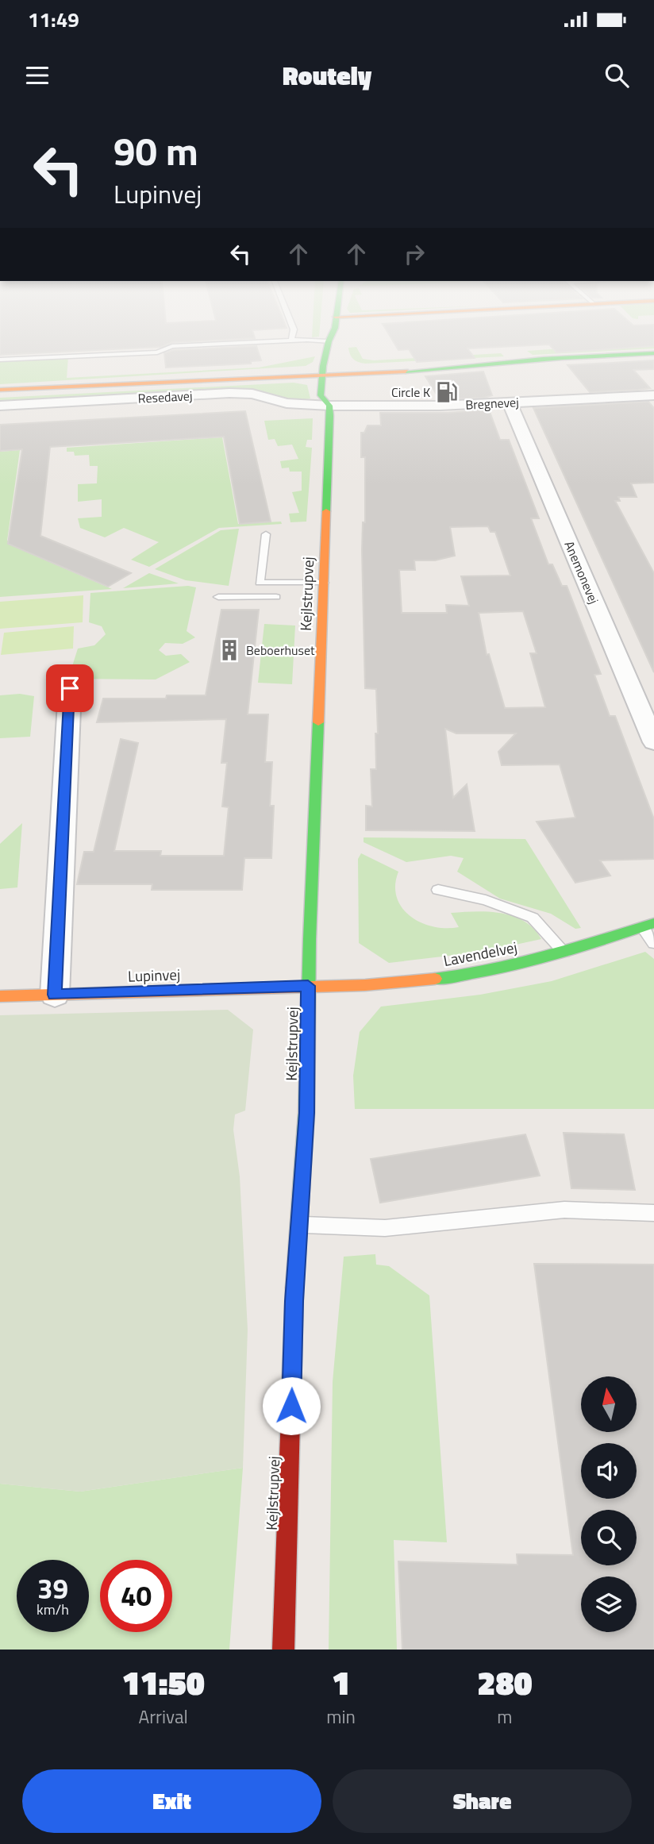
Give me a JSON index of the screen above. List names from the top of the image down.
{
  "streets": {
    "street": [
      "Resedavej",
      "Bregnevej",
      "Anemonevej",
      "Kejlstrupvej",
      "Lavendelvej",
      "Lupinvej"
    ]
  },
  "crossings": [
    ["Resedavej", "Bregnevej"],
    ["Resedavej", "Kejlstrupvej"],
    ["Bregnevej", "Anemonevej"],
    ["Bregnevej", "Kejlstrupvej"],
    ["Kejlstrupvej", "Lavendelvej"],
    ["Kejlstrupvej", "Lupinvej"],
    ["Lavendelvej", "Lupinvej"]
  ],
  "places": {
    "fuel station": ["Circle K"],
    "building": ["Beboerhuset"]
  },
  "north": "top",
  "page": {
    "status": "11:49",
    "header": "Routely",
    "turn": ["90 m", "Lupinvej"],
    "speed": "39 km/h",
    "limit": "40",
    "eta": [
      "11:50",
      "Arrival",
      "1",
      "min",
      "280",
      "m"
    ],
    "buttons": ["Exit", "Share"]
  }
}
